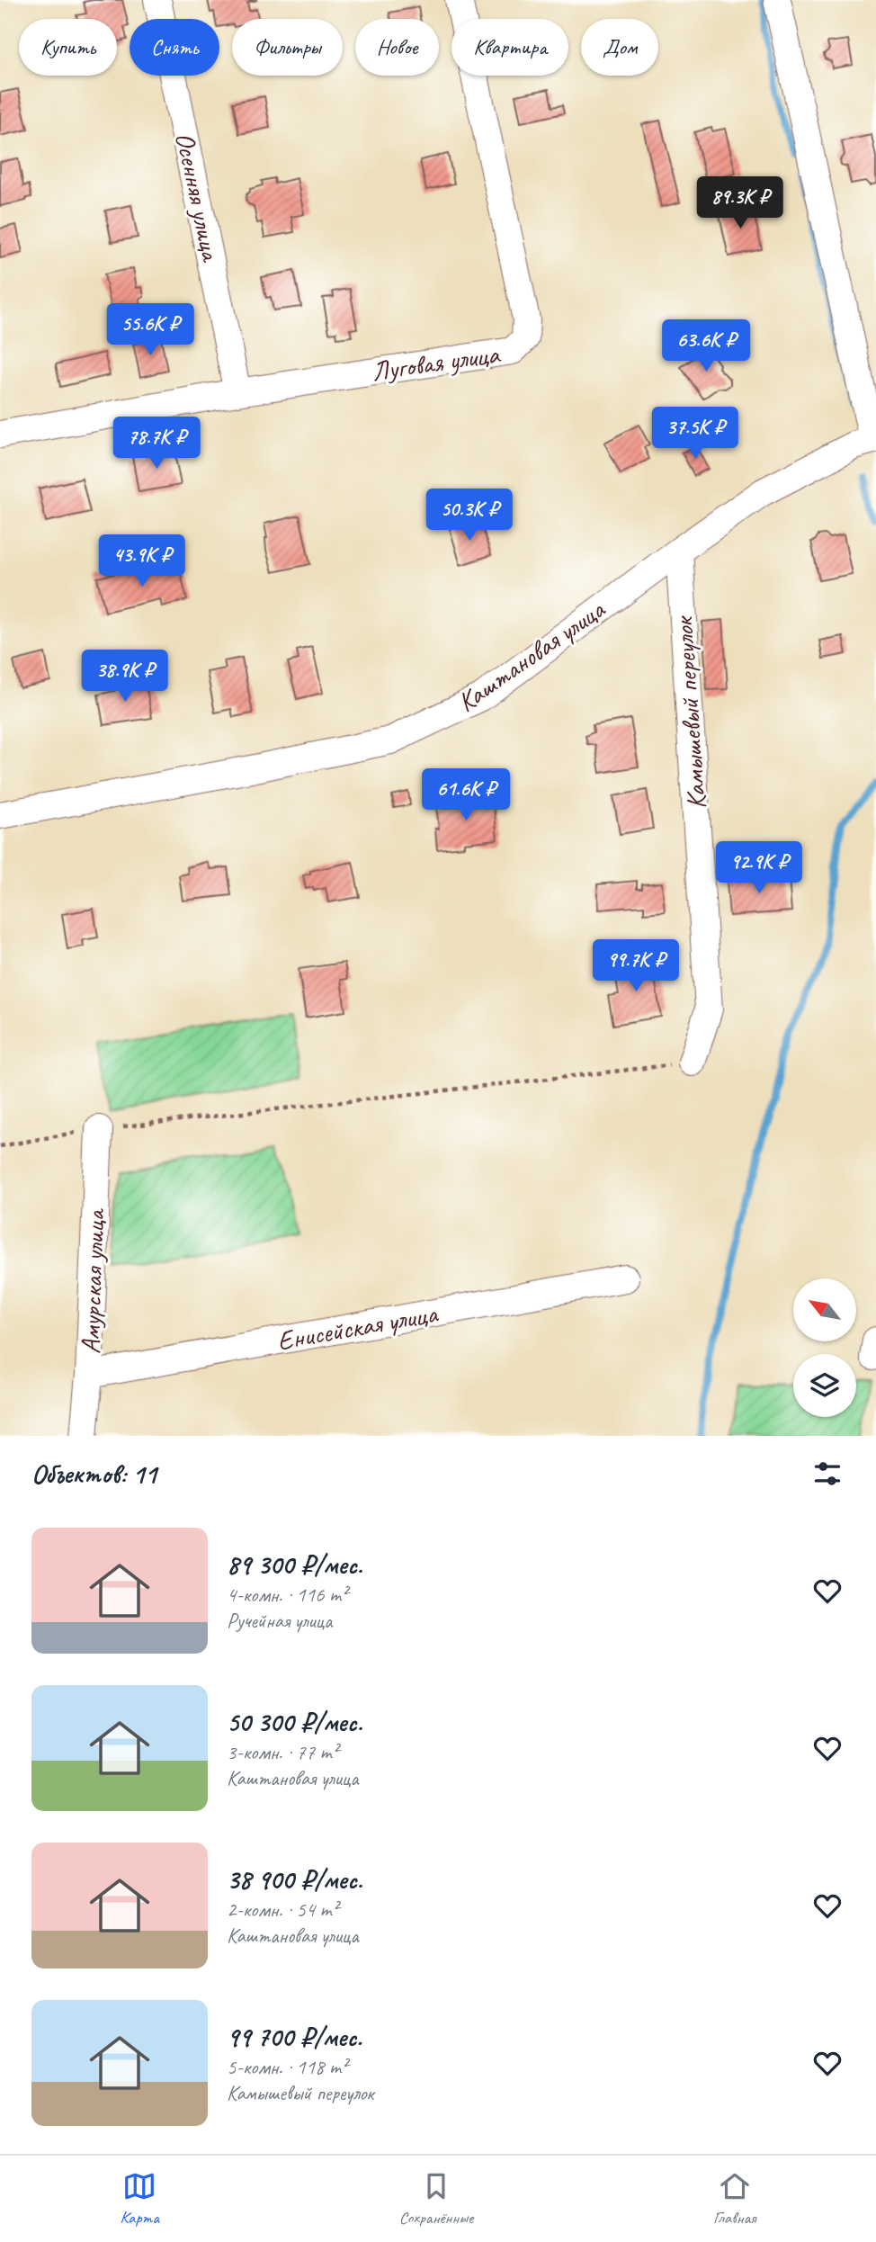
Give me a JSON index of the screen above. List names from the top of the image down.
{
  "streets": {
    "street": [
      "Осенняя улица",
      "Луговая улица",
      "Каштановая улица",
      "Камышевый переулок",
      "Амурская улица",
      "Енисейская улица"
    ]
  },
  "crossings": [
    ["Осенняя улица", "Луговая улица"],
    ["Каштановая улица", "Камышевый переулок"],
    ["Амурская улица", "Енисейская улица"]
  ],
  "north": "top left",
  "page": {
    "chip": [
      "Купить",
      "Снять",
      "Фильтры",
      "Новое",
      "Квартира",
      "Дом"
    ],
    "price": [
      "89.3K ₽",
      "55.6K ₽",
      "63.6K ₽",
      "37.5K ₽",
      "78.7K ₽",
      "50.3K ₽",
      "43.9K ₽",
      "38.9K ₽",
      "61.6K ₽",
      "92.9K ₽",
      "99.7K ₽"
    ],
    "heading": "Объектов: 11",
    "list": [
      {
        "name": "89 300 ₽/мес.",
        "note": "4-комн. · 116 m² · Ручейная улица"
      },
      {
        "name": "50 300 ₽/мес.",
        "note": "3-комн. · 77 m² · Каштановая улица"
      },
      {
        "name": "38 900 ₽/мес.",
        "note": "2-комн. · 54 m² · Каштановая улица"
      },
      {
        "name": "99 700 ₽/мес.",
        "note": "5-комн. · 118 m² · Камышевый переулок"
      }
    ],
    "tabs": ["Карта", "Сохранённые", "Главная"]
  }
}
